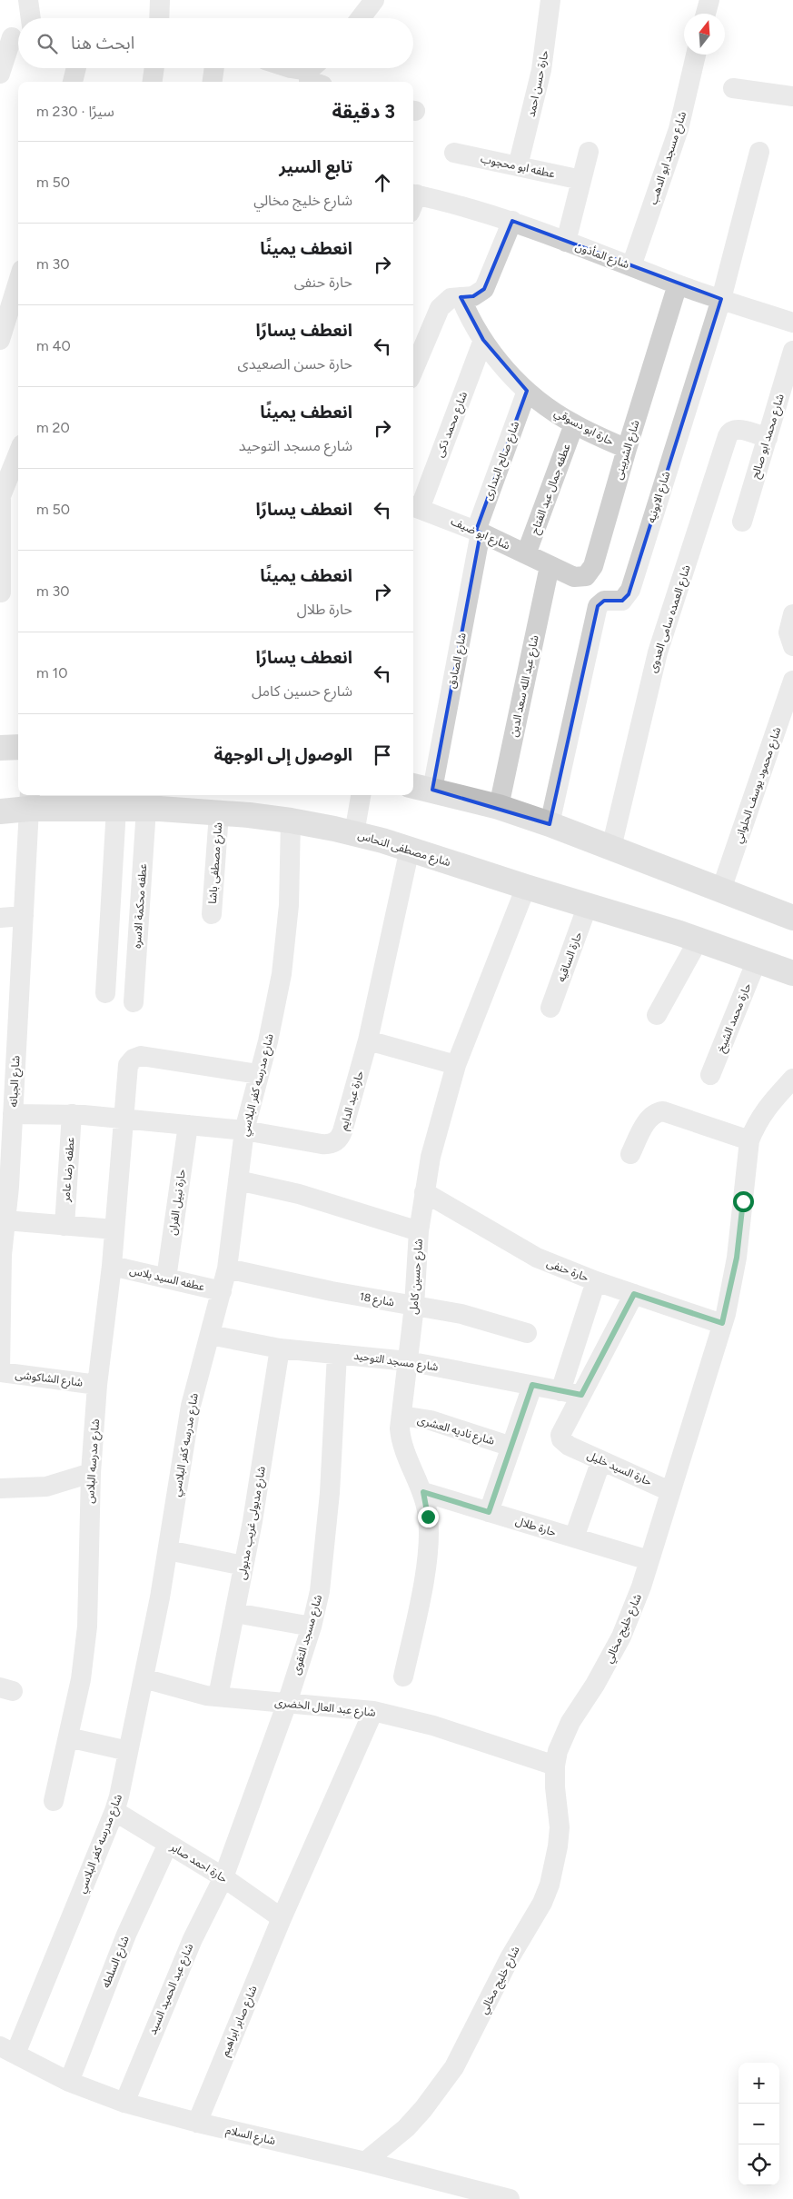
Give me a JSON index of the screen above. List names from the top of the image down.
{
  "streets": {
    "street": [
      "حارة حسن احمد",
      "شارع مسجد ابو الدهب",
      "عطفه ابو محجوب",
      "شارع المأذون",
      "شارع محمد ذكى",
      "حارة ابو دسوقي",
      "شارع محمد ابو صالح",
      "شارع الشربينى",
      "شارع صالح البندارى",
      "عطفه جمال عبد الفتاح",
      "شارع الابونيه",
      "شارع ابو ضيف",
      "شارع العمده سامى العدوى",
      "شارع الصادق",
      "شارع عبد الله سعد الدين",
      "شارع محمود يوسف الحلواني",
      "شارع مصطفى النحاس",
      "شارع مصطفى باشا",
      "عطفه محكمة الاسره",
      "حارة الساقيه",
      "حارة محمد الشيخ",
      "شارع الجبانه",
      "شارع مدرسه كفر البلاسي",
      "حارة عبد الدايم",
      "عطفه رضا عامر",
      "حارة نبيل الفران",
      "حارة حنفى",
      "شارع حسين كامل",
      "عطفه السيد بلاس",
      "شارع 18",
      "شارع مسجد التوحيد",
      "شارع الشاكوشى",
      "شارع ناديه العشرى",
      "شارع مدرسه البلاس",
      "حارة السيد خليل",
      "شارع مدبولى غريب مدبولى",
      "حارة طلال",
      "شارع خليج مخالي",
      "شارع مسجد التقوى",
      "شارع عبد العال الخضرى",
      "حارة احمد صابر",
      "شارع السلطه",
      "شارع عبد الحميد السيد",
      "شارع صابر ابراهيم",
      "شارع السلام"
    ]
  },
  "crossings": [
    ["حارة حسن احمد", "عطفه ابو محجوب"],
    ["شارع مسجد ابو الدهب", "شارع المأذون"],
    ["شارع المأذون", "شارع الشربينى"],
    ["شارع المأذون", "شارع الابونيه"],
    ["شارع محمد ذكى", "حارة ابو دسوقي"],
    ["حارة ابو دسوقي", "شارع الشربينى"],
    ["حارة ابو دسوقي", "شارع صالح البندارى"],
    ["حارة ابو دسوقي", "عطفه جمال عبد الفتاح"],
    ["شارع محمد ابو صالح", "شارع العمده سامى العدوى"],
    ["شارع الشربينى", "شارع ابو ضيف"],
    ["شارع الشربينى", "شارع عبد الله سعد الدين"],
    ["شارع صالح البندارى", "شارع ابو ضيف"],
    ["شارع صالح البندارى", "شارع الصادق"],
    ["عطفه جمال عبد الفتاح", "شارع ابو ضيف"],
    ["شارع ابو ضيف", "شارع الصادق"],
    ["شارع ابو ضيف", "شارع عبد الله سعد الدين"],
    ["شارع مصطفى النحاس", "شارع مصطفى باشا"],
    ["شارع مصطفى النحاس", "عطفه محكمة الاسره"],
    ["شارع مصطفى النحاس", "حارة الساقيه"],
    ["شارع مصطفى النحاس", "حارة محمد الشيخ"],
    ["شارع مصطفى النحاس", "شارع الجبانه"],
    ["شارع مصطفى النحاس", "شارع مدرسه كفر البلاسي"],
    ["شارع مصطفى النحاس", "حارة عبد الدايم"],
    ["شارع مصطفى النحاس", "شارع حسين كامل"],
    ["شارع الجبانه", "حارة عبد الدايم"],
    ["شارع الجبانه", "شارع الشاكوشى"],
    ["شارع مدرسه كفر البلاسي", "حارة عبد الدايم"],
    ["شارع مدرسه كفر البلاسي", "عطفه السيد بلاس"],
    ["شارع مدرسه كفر البلاسي", "شارع 18"],
    ["شارع مدرسه كفر البلاسي", "شارع مسجد التوحيد"],
    ["شارع مدرسه كفر البلاسي", "شارع مدرسه البلاس"],
    ["شارع مدرسه كفر البلاسي", "شارع عبد العال الخضرى"],
    ["شارع مدرسه كفر البلاسي", "حارة احمد صابر"],
    ["شارع مدرسه كفر البلاسي", "شارع السلام"],
    ["حارة عبد الدايم", "عطفه رضا عامر"],
    ["حارة عبد الدايم", "حارة نبيل الفران"],
    ["حارة عبد الدايم", "شارع مدرسه البلاس"],
    ["حارة نبيل الفران", "عطفه السيد بلاس"],
    ["حارة حنفى", "شارع حسين كامل"],
    ["حارة حنفى", "شارع خليج مخالي"],
    ["شارع حسين كامل", "شارع 18"],
    ["شارع حسين كامل", "شارع مسجد التوحيد"],
    ["شارع حسين كامل", "شارع ناديه العشرى"],
    ["شارع حسين كامل", "حارة طلال"],
    ["عطفه السيد بلاس", "شارع مدرسه البلاس"],
    ["شارع مسجد التوحيد", "حارة السيد خليل"],
    ["شارع مسجد التوحيد", "شارع مدبولى غريب مدبولى"],
    ["شارع مسجد التوحيد", "شارع مسجد التقوى"],
    ["شارع الشاكوشى", "شارع مدرسه البلاس"],
    ["حارة السيد خليل", "شارع خليج مخالي"],
    ["شارع مدبولى غريب مدبولى", "شارع عبد العال الخضرى"],
    ["حارة طلال", "شارع خليج مخالي"],
    ["شارع خليج مخالي", "شارع عبد العال الخضرى"],
    ["شارع خليج مخالي", "شارع السلام"],
    ["شارع مسجد التقوى", "شارع عبد العال الخضرى"],
    ["شارع مسجد التقوى", "حارة احمد صابر"],
    ["شارع مسجد التقوى", "شارع عبد الحميد السيد"],
    ["شارع عبد العال الخضرى", "شارع صابر ابراهيم"],
    ["حارة احمد صابر", "شارع السلطه"],
    ["حارة احمد صابر", "شارع عبد الحميد السيد"],
    ["حارة احمد صابر", "شارع صابر ابراهيم"],
    ["شارع السلطه", "شارع السلام"],
    ["شارع عبد الحميد السيد", "شارع السلام"],
    ["شارع صابر ابراهيم", "شارع السلام"]
  ],
  "north": "top",
  "page": {
    "search": "ابحث هنا",
    "heading": ["3 دقيقة", "سيرًا · 230 m"],
    "list": [
      ["تابع السير", "شارع خليج مخالي", "50 m"],
      ["انعطف يمينًا", "حارة حنفى", "30 m"],
      ["انعطف يسارًا", "حارة حسن الصعيدى", "40 m"],
      ["انعطف يمينًا", "شارع مسجد التوحيد", "20 m"],
      ["انعطف يسارًا", "50 m"],
      ["انعطف يمينًا", "حارة طلال", "30 m"],
      ["انعطف يسارًا", "شارع حسين كامل", "10 m"],
      "الوصول إلى الوجهة"
    ],
    "map_buttons": ["+", "−"]
  }
}
